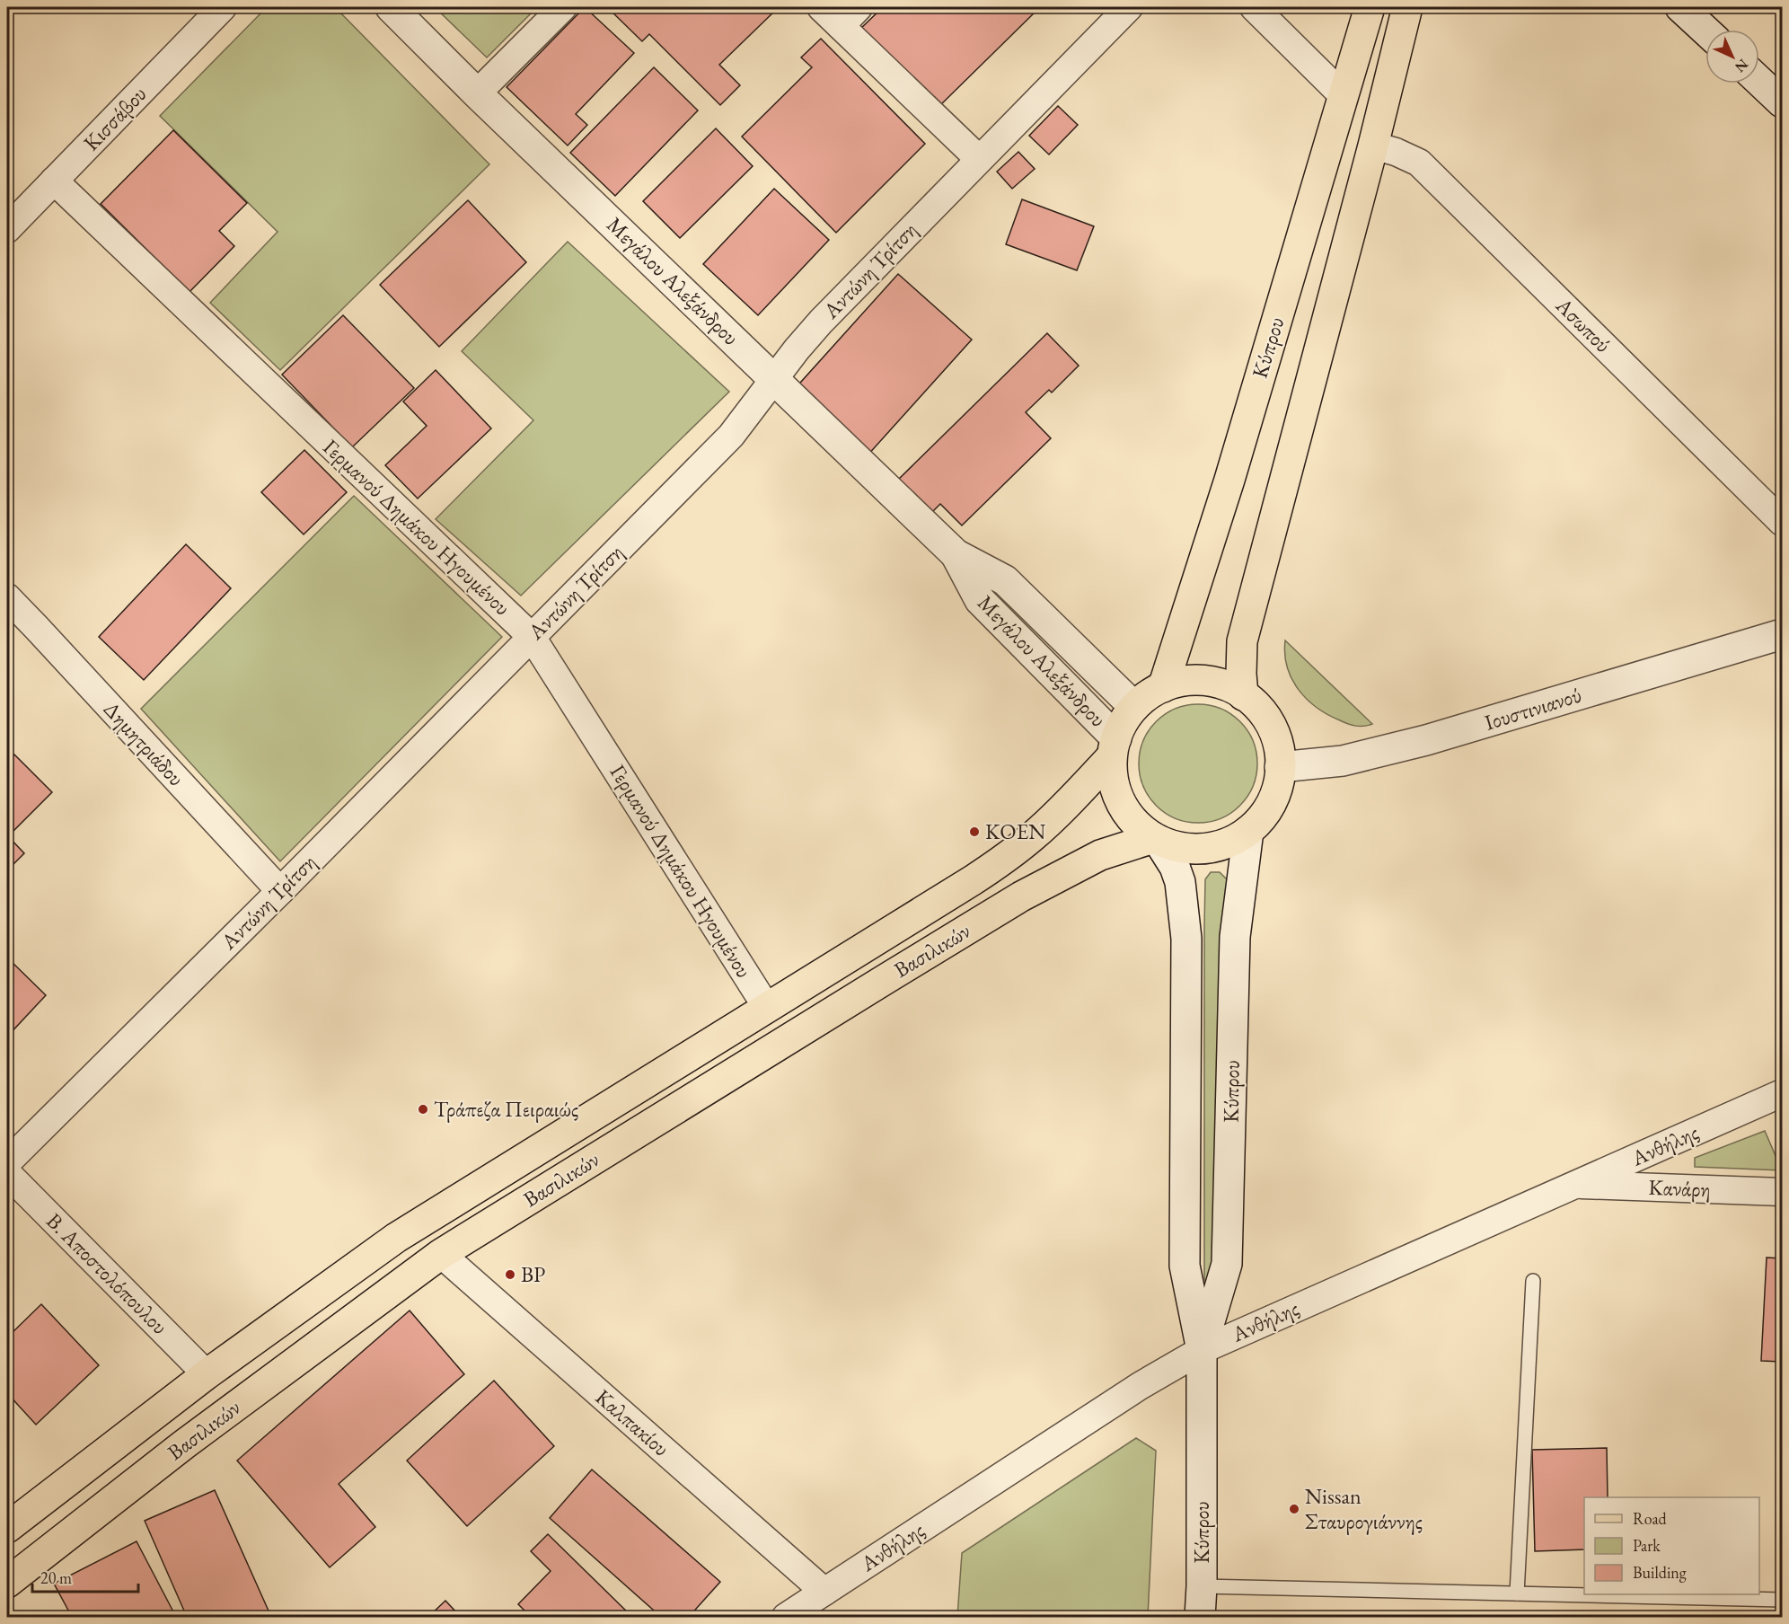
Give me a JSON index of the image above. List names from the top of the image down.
{
  "streets": {
    "main road": ["Κύπρου", "Βασιλικών"],
    "street": [
      "Κισσάβου",
      "Αντώνη Τρίτση",
      "Μεγάλου Αλεξάνδρου",
      "Ασωπού",
      "Γερμανού Δημάκου Ηγουμένου",
      "Ιουστινιανού",
      "Δημητριάδου",
      "Ανθήλης",
      "Κανάρη",
      "Β. Αποστολόπουλου",
      "Καλπακίου"
    ]
  },
  "crossings": [
    ["Κισσάβου", "Γερμανού Δημάκου Ηγουμένου"],
    ["Αντώνη Τρίτση", "Μεγάλου Αλεξάνδρου"],
    ["Αντώνη Τρίτση", "Γερμανού Δημάκου Ηγουμένου"],
    ["Αντώνη Τρίτση", "Δημητριάδου"],
    ["Μεγάλου Αλεξάνδρου", "Κύπρου"],
    ["Μεγάλου Αλεξάνδρου", "Ιουστινιανού"],
    ["Μεγάλου Αλεξάνδρου", "Βασιλικών"],
    ["Κύπρου", "Ιουστινιανού"],
    ["Κύπρου", "Βασιλικών"],
    ["Κύπρου", "Ανθήλης"],
    ["Γερμανού Δημάκου Ηγουμένου", "Βασιλικών"],
    ["Ιουστινιανού", "Βασιλικών"],
    ["Βασιλικών", "Β. Αποστολόπουλου"],
    ["Βασιλικών", "Καλπακίου"],
    ["Ανθήλης", "Κανάρη"],
    ["Ανθήλης", "Καλπακίου"]
  ],
  "places": [
    "KOEN",
    "Τράπεζα Πειραιώς",
    "BP",
    "Nissan Σταυρογιάννης"
  ],
  "legend": ["Road", "Park", "Building"],
  "scale_bar": "20 m",
  "north": "bottom right"
}
